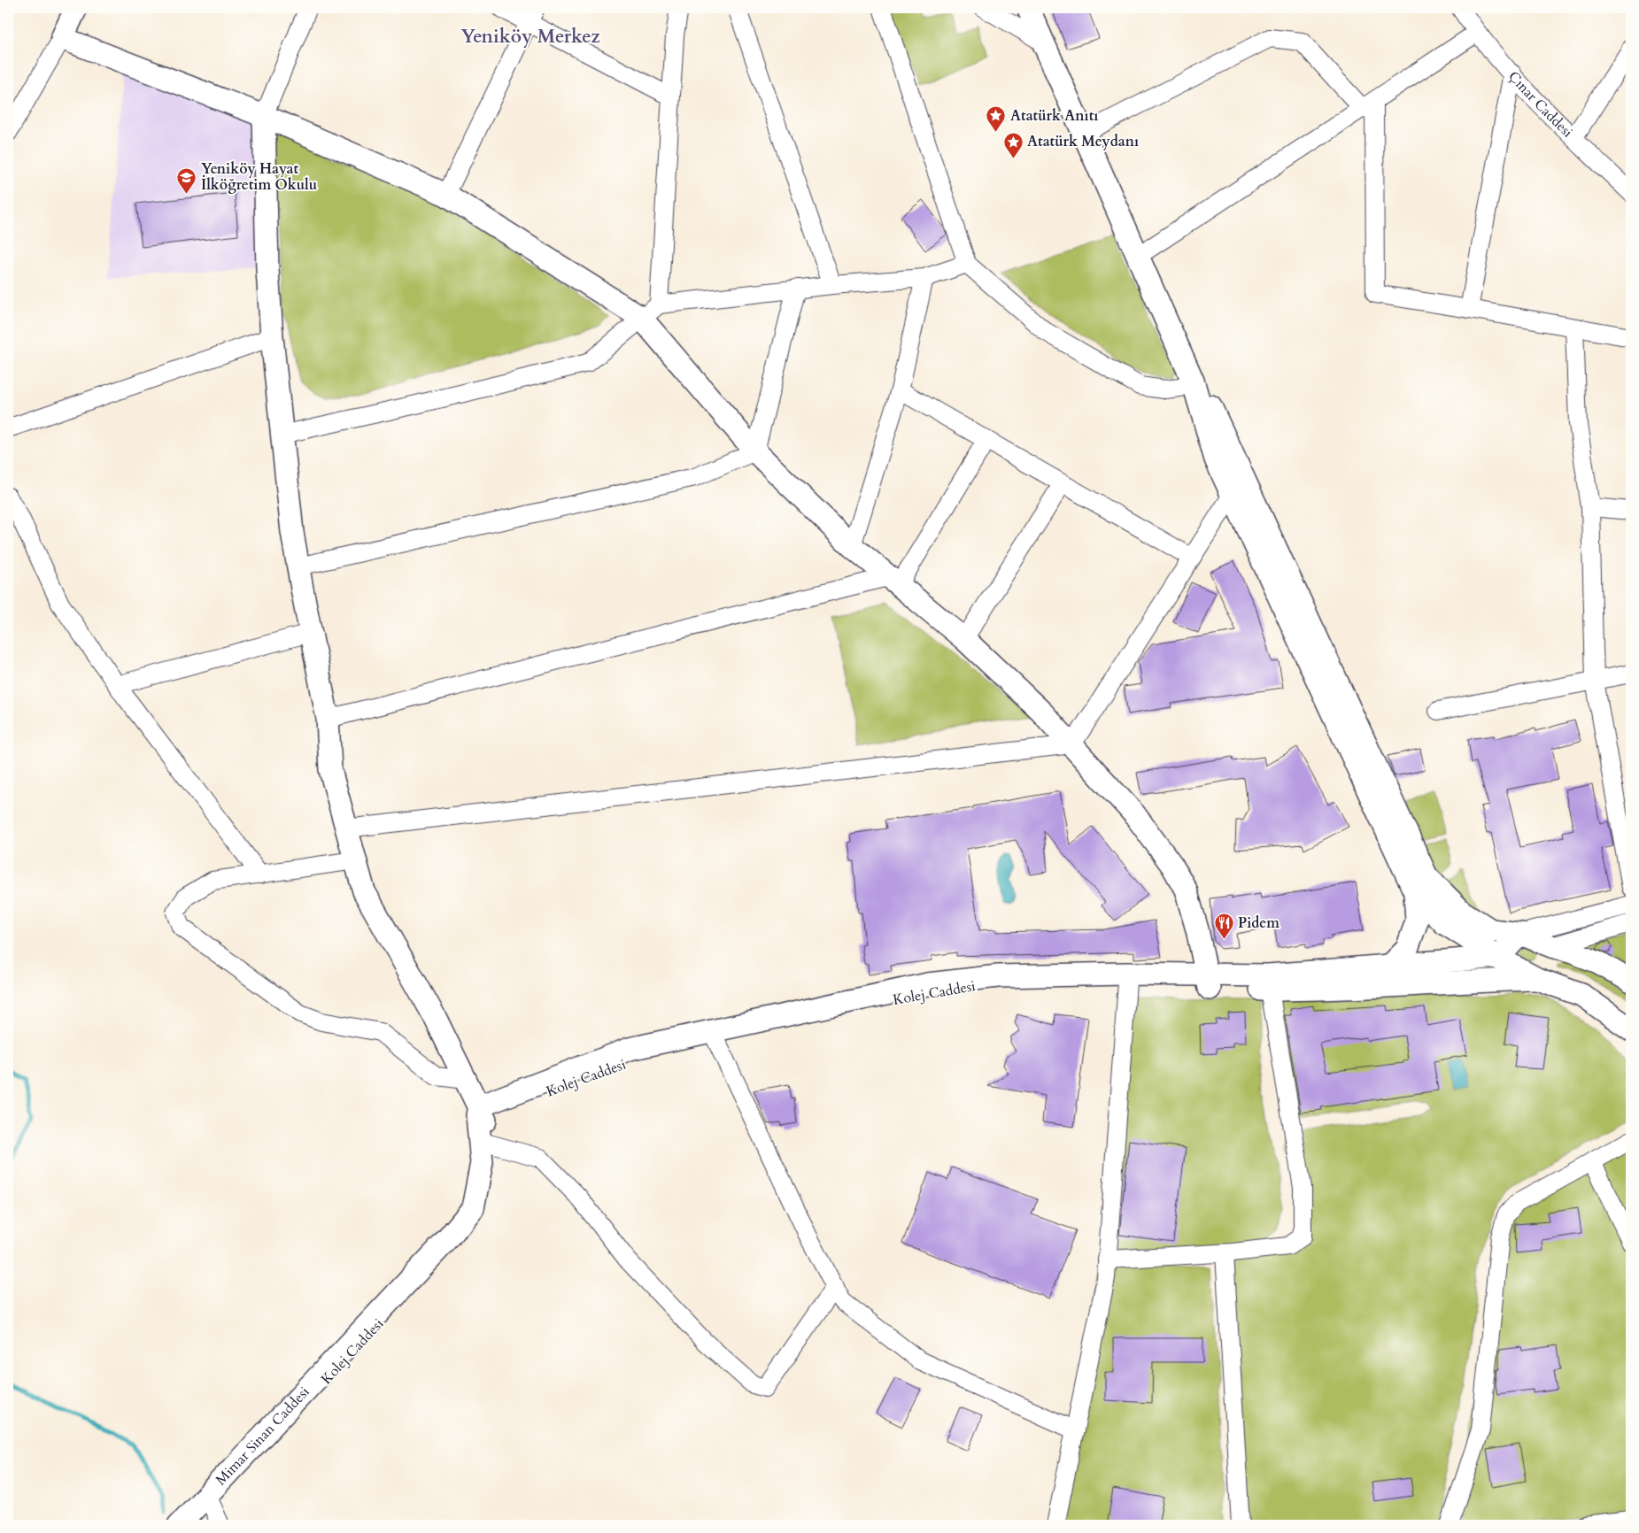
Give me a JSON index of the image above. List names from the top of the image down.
{
  "streets": {
    "street": ["Çınar Caddesi", "Kolej Caddesi"]
  },
  "districts": ["Yeniköy Merkez"],
  "places": {
    "place": ["Atatürk Anıtı", "Atatürk Meydanı"],
    "school or university": ["Yeniköy Hayat İlköğretim Okulu"],
    "restaurant": ["Pidem"]
  }
}
